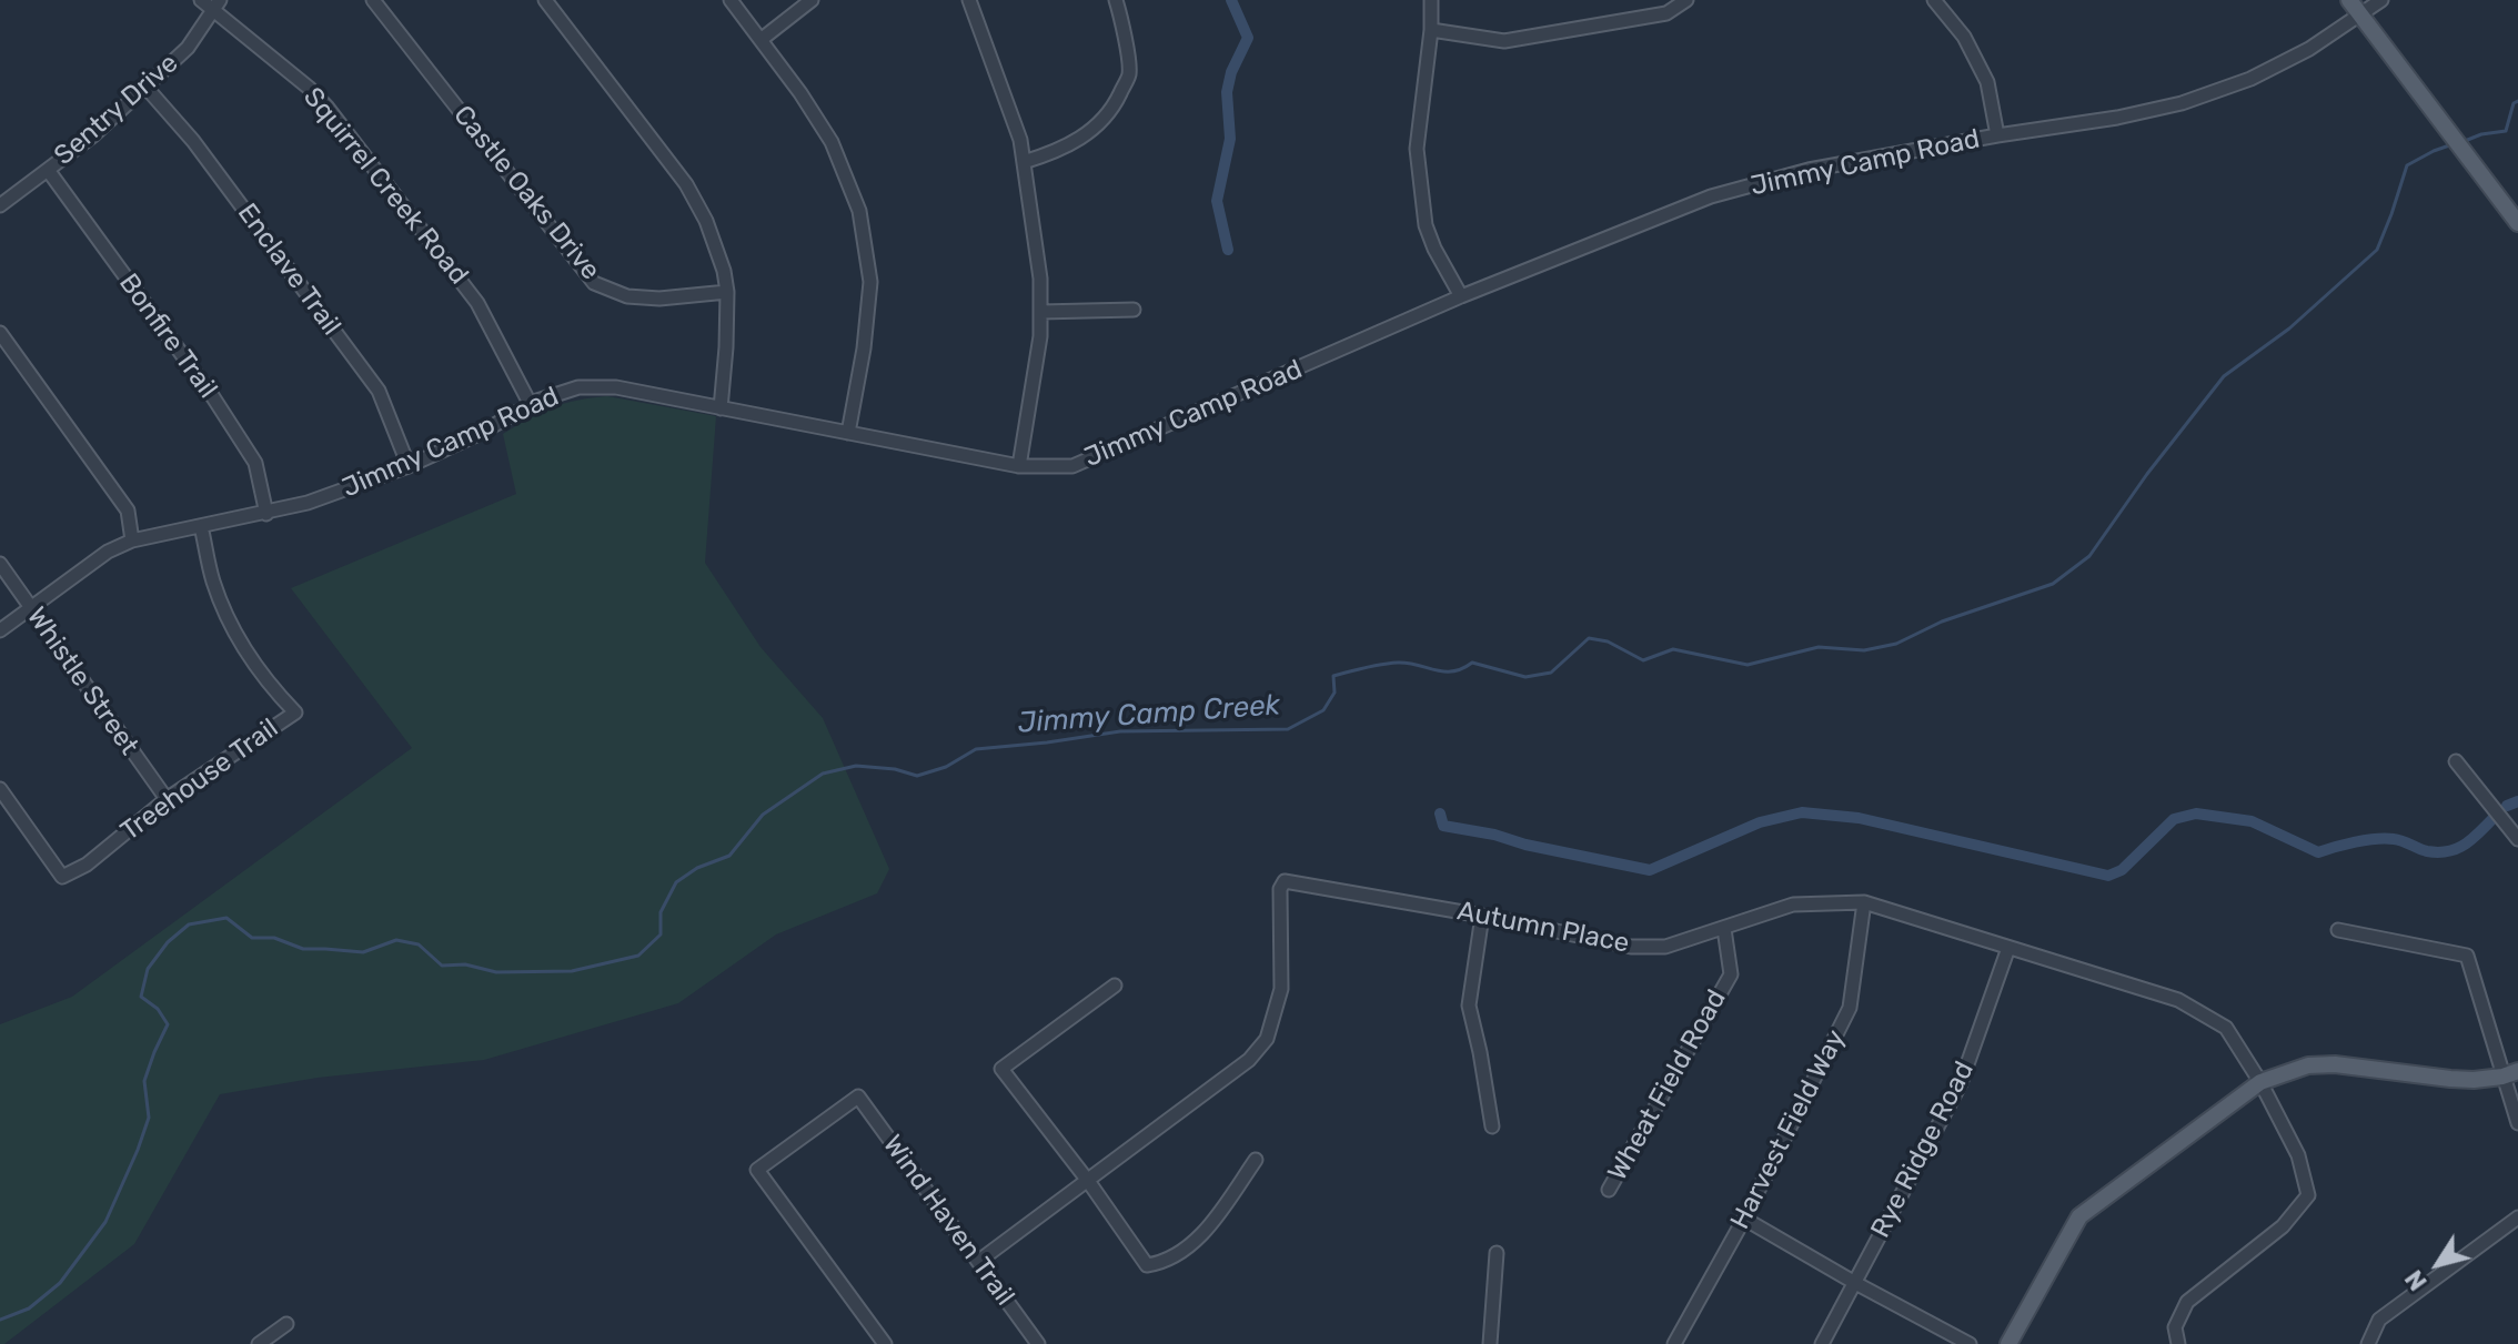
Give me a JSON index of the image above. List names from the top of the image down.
{
  "streets": {
    "street": [
      "Sentry Drive",
      "Jimmy Camp Road",
      "Squirrel Creek Road",
      "Castle Oaks Drive",
      "Enclave Trail",
      "Bonfire Trail",
      "Whistle Street",
      "Treehouse Trail",
      "Autumn Place",
      "Wheat Field Road",
      "Harvest Field Way",
      "Rye Ridge Road",
      "Wind Haven Trail"
    ]
  },
  "crossings": [
    ["Sentry Drive", "Squirrel Creek Road"],
    ["Sentry Drive", "Enclave Trail"],
    ["Sentry Drive", "Bonfire Trail"],
    ["Jimmy Camp Road", "Squirrel Creek Road"],
    ["Jimmy Camp Road", "Enclave Trail"],
    ["Jimmy Camp Road", "Bonfire Trail"],
    ["Jimmy Camp Road", "Whistle Street"],
    ["Jimmy Camp Road", "Treehouse Trail"],
    ["Whistle Street", "Treehouse Trail"],
    ["Autumn Place", "Wheat Field Road"],
    ["Autumn Place", "Harvest Field Way"],
    ["Autumn Place", "Rye Ridge Road"],
    ["Autumn Place", "Wind Haven Trail"]
  ],
  "water": ["Jimmy Camp Creek"],
  "north": "bottom left"
}
